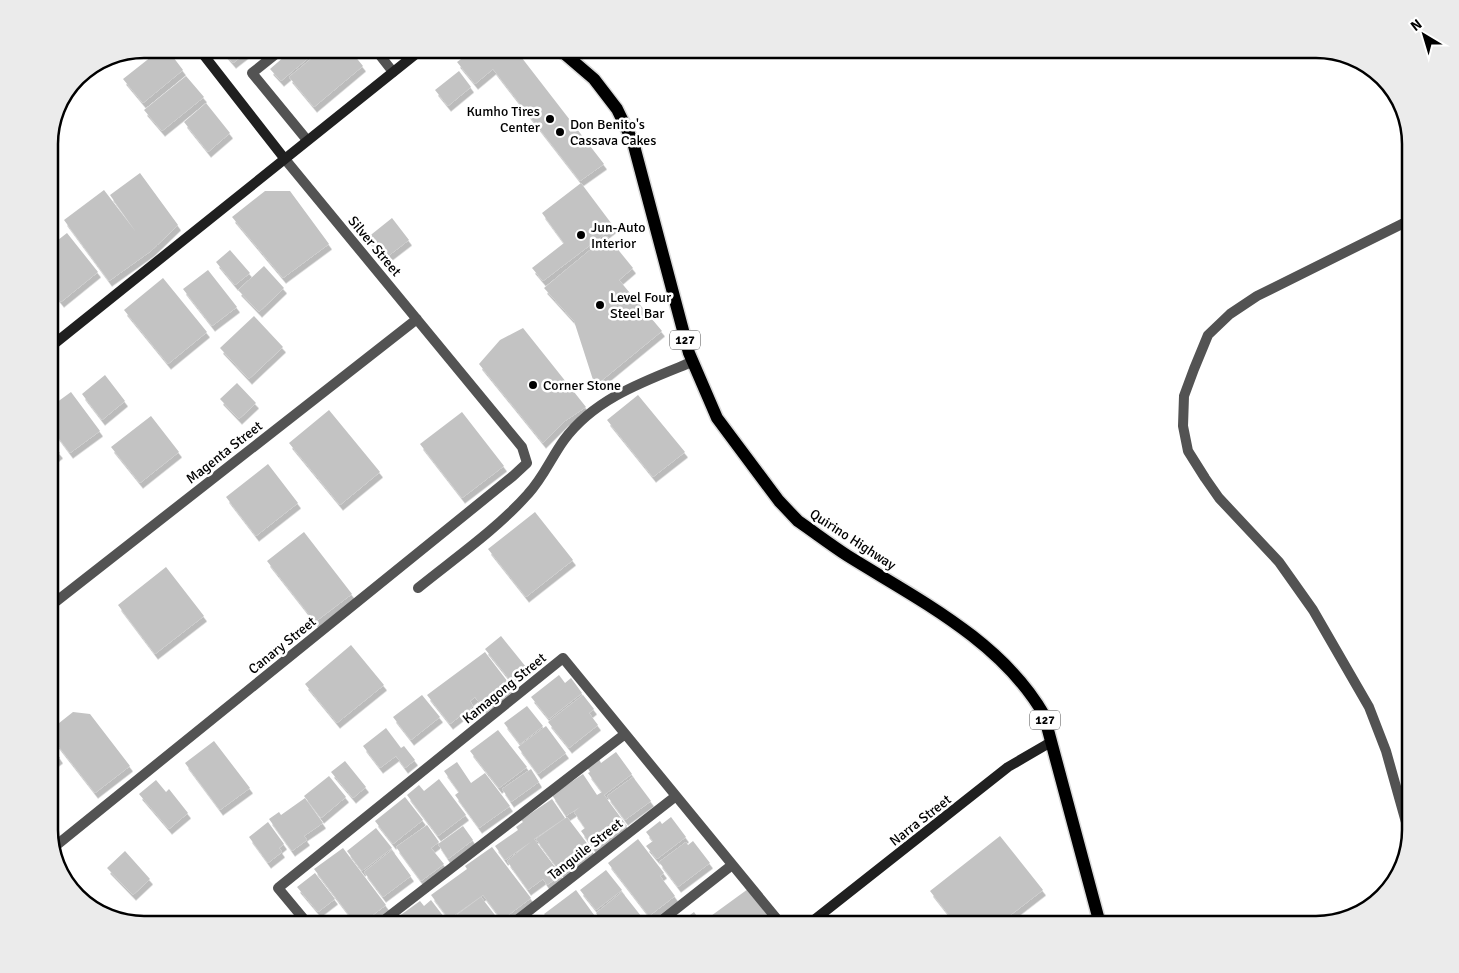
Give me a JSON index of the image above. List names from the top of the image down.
{
  "streets": {
    "main road": ["127", "Quirino Highway"],
    "street": [
      "Silver Street",
      "Magenta Street",
      "Canary Street",
      "Kamagong Street",
      "Narra Street",
      "Tanguile Street"
    ]
  },
  "crossings": [
    ["Silver Street", "Magenta Street"],
    ["Silver Street", "Canary Street"],
    ["Quirino Highway", "Narra Street"],
    ["Kamagong Street", "Tanguile Street"]
  ],
  "places": [
    "Kumho Tires Center",
    "Don Benito's Cassava Cakes",
    "Jun-Auto Interior",
    "Level Four Steel Bar",
    "Corner Stone"
  ],
  "north": "top left"
}
